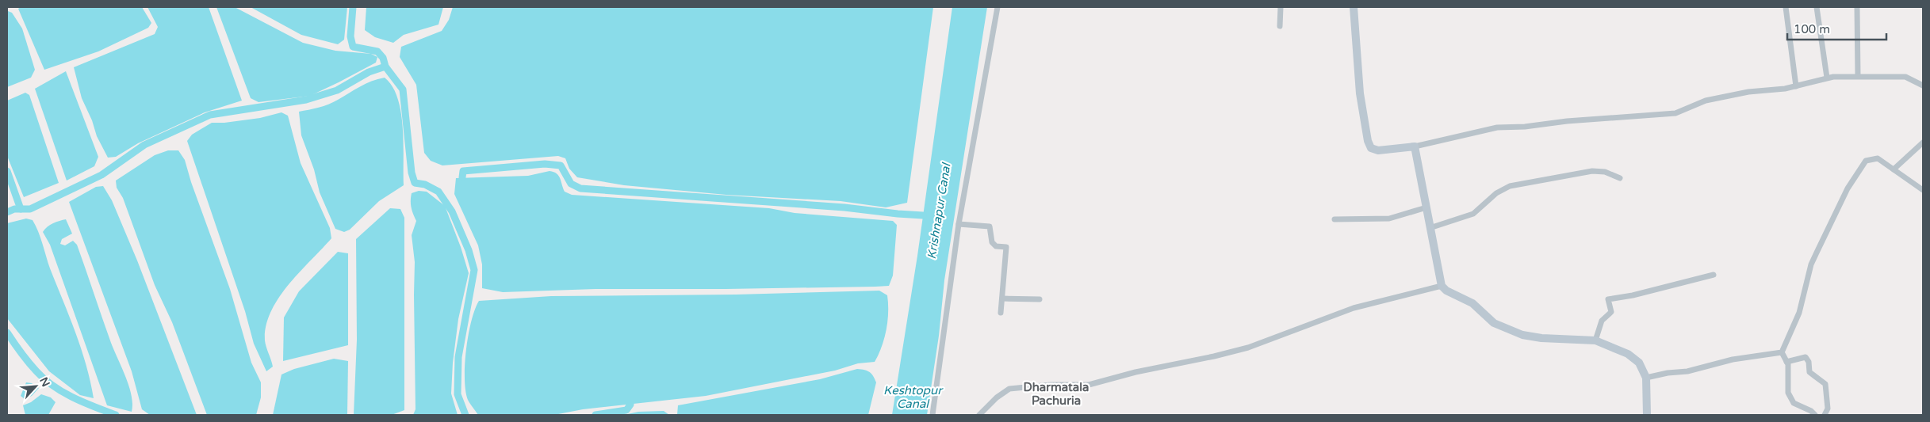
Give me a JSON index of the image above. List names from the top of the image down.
{
  "districts": ["Dharmatala Pachuria"],
  "water": ["Krishnapur Canal", "Keshtopur Canal"],
  "scale_bar": "100 m",
  "north": "top right"
}
